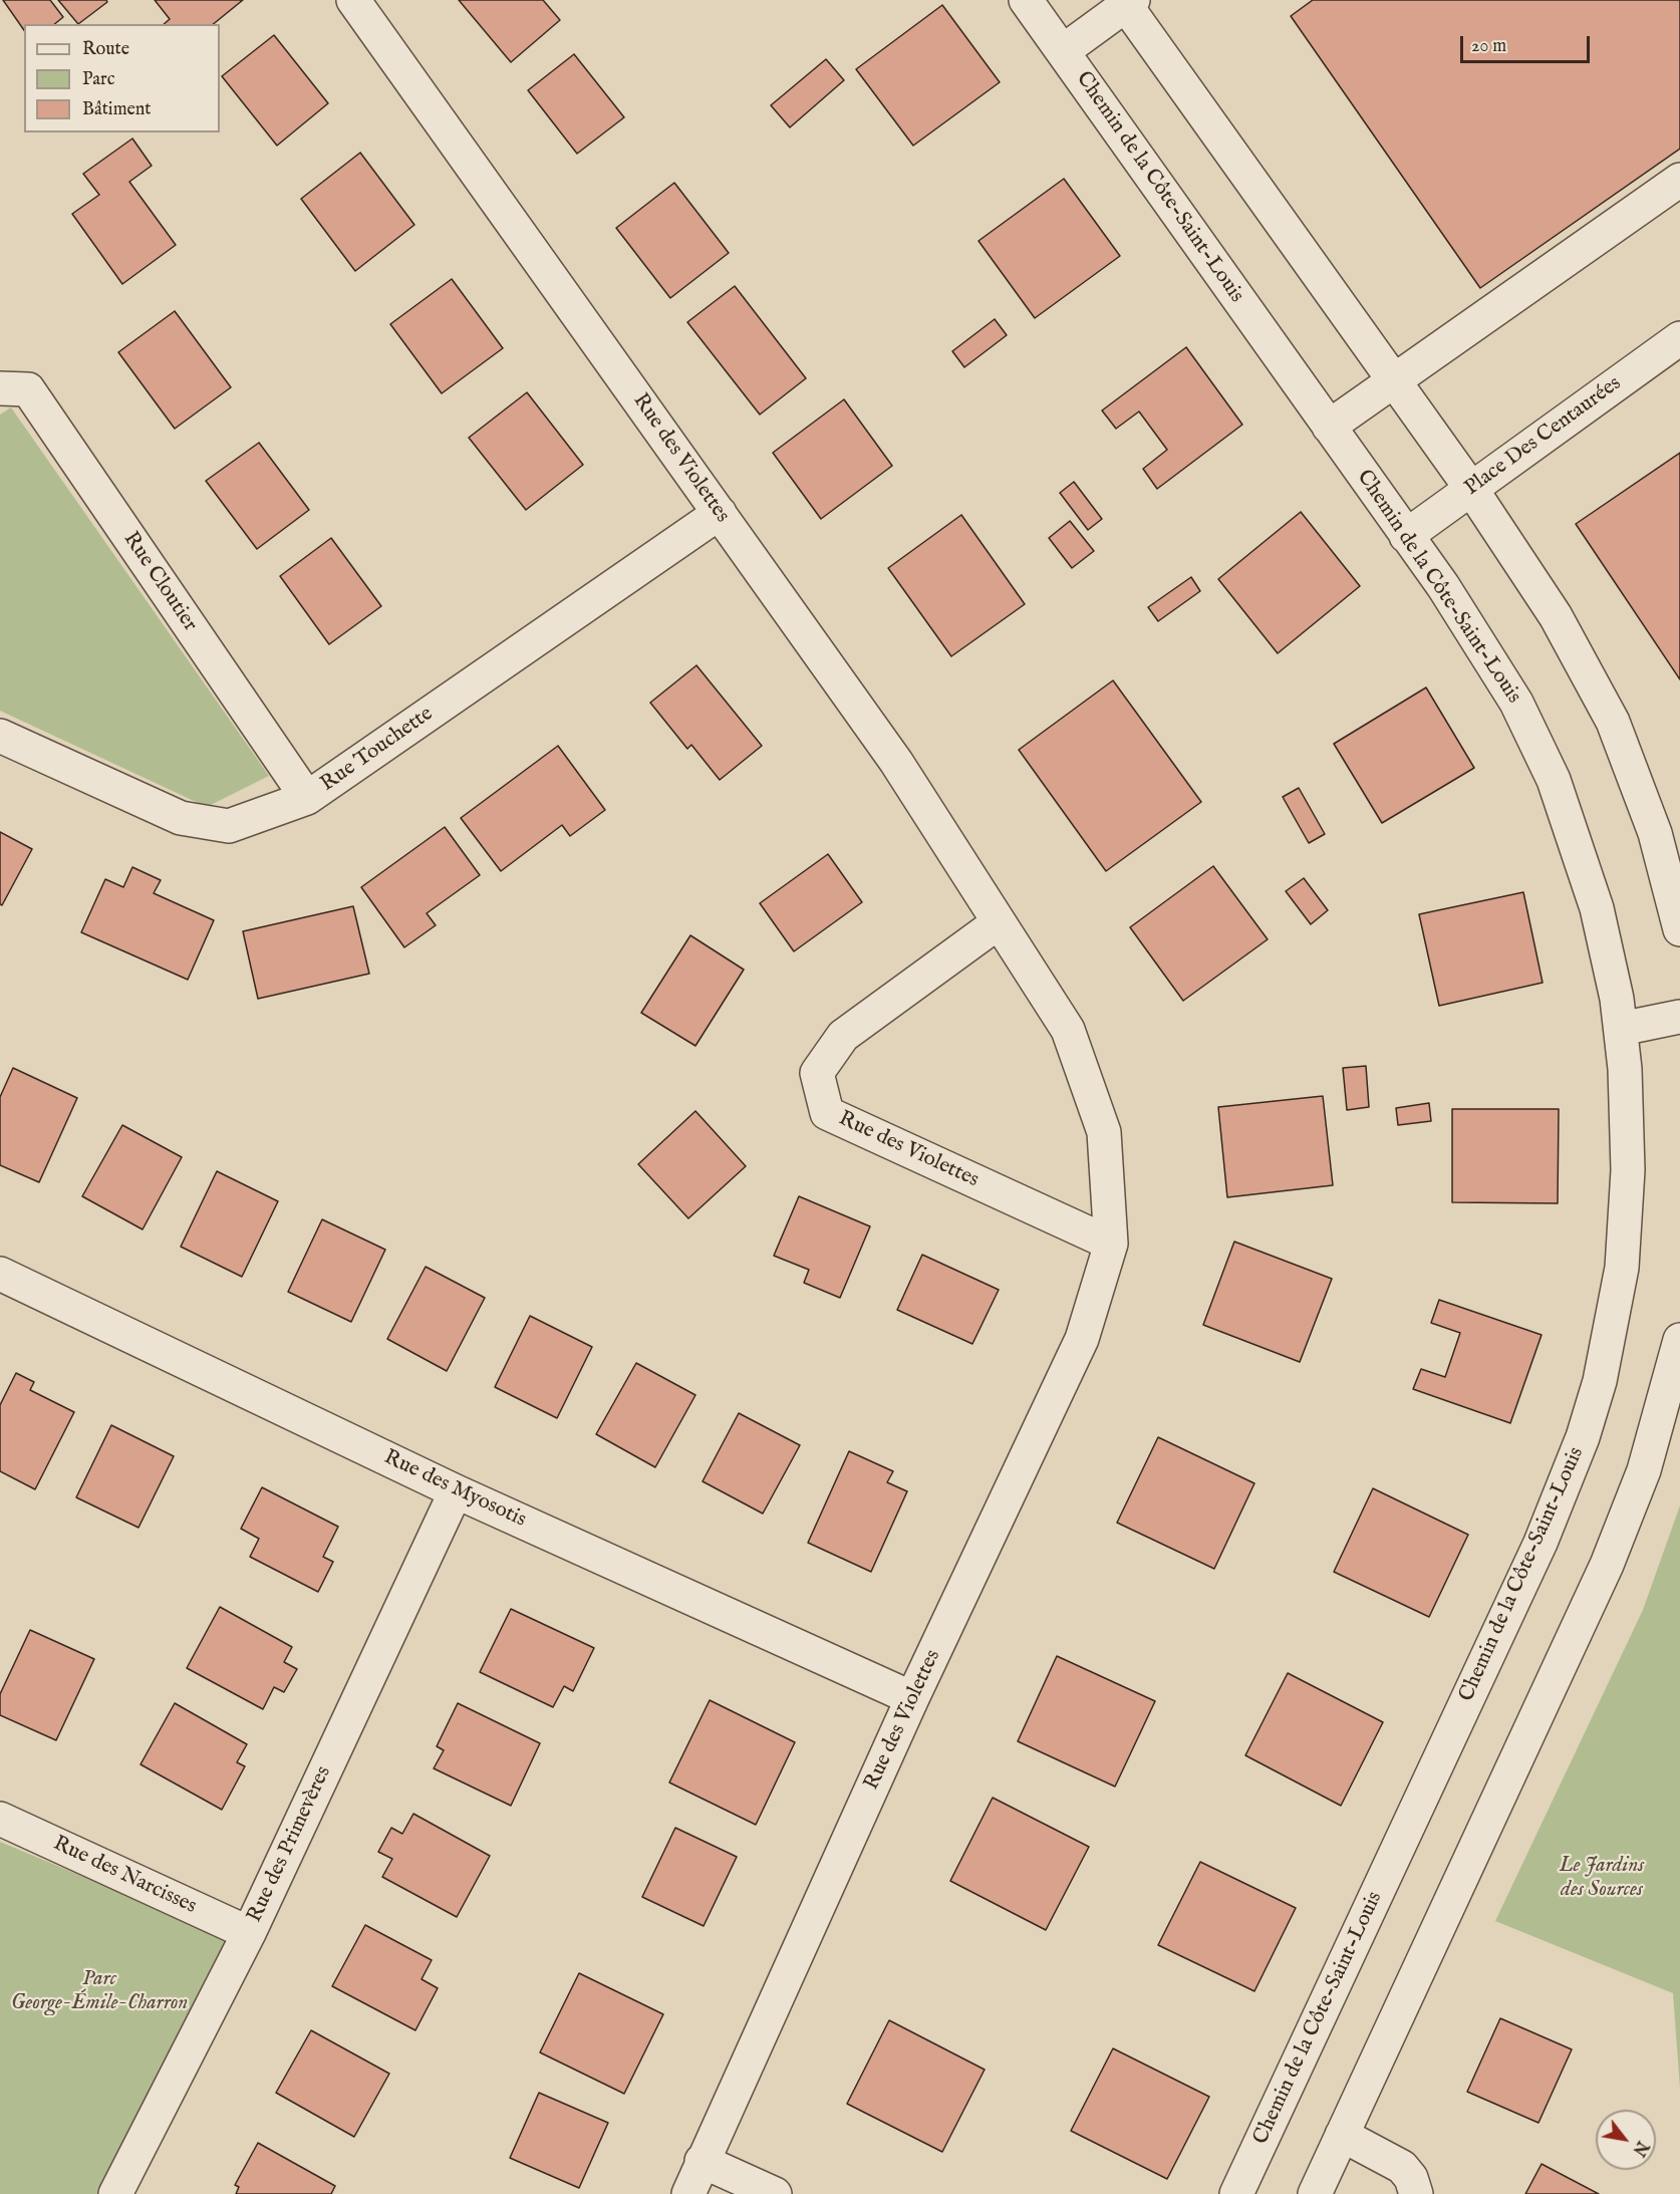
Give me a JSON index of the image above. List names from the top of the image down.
{
  "streets": {
    "street": [
      "Chemin de la Côte-Saint-Louis",
      "Place Des Centaurées",
      "Rue des Violettes",
      "Rue Cloutier",
      "Rue Touchette",
      "Rue des Myosotis",
      "Rue des Primevères",
      "Rue des Narcisses"
    ]
  },
  "crossings": [
    ["Chemin de la Côte-Saint-Louis", "Place Des Centaurées"],
    ["Rue des Violettes", "Rue Touchette"],
    ["Rue des Violettes", "Rue des Myosotis"],
    ["Rue Cloutier", "Rue Touchette"],
    ["Rue des Myosotis", "Rue des Primevères"],
    ["Rue des Primevères", "Rue des Narcisses"]
  ],
  "parks": ["Le Jardins des Sources", "Parc George-Émile-Charron"],
  "legend": ["Route", "Parc", "Bâtiment"],
  "scale_bar": "20 m",
  "north": "bottom right"
}
